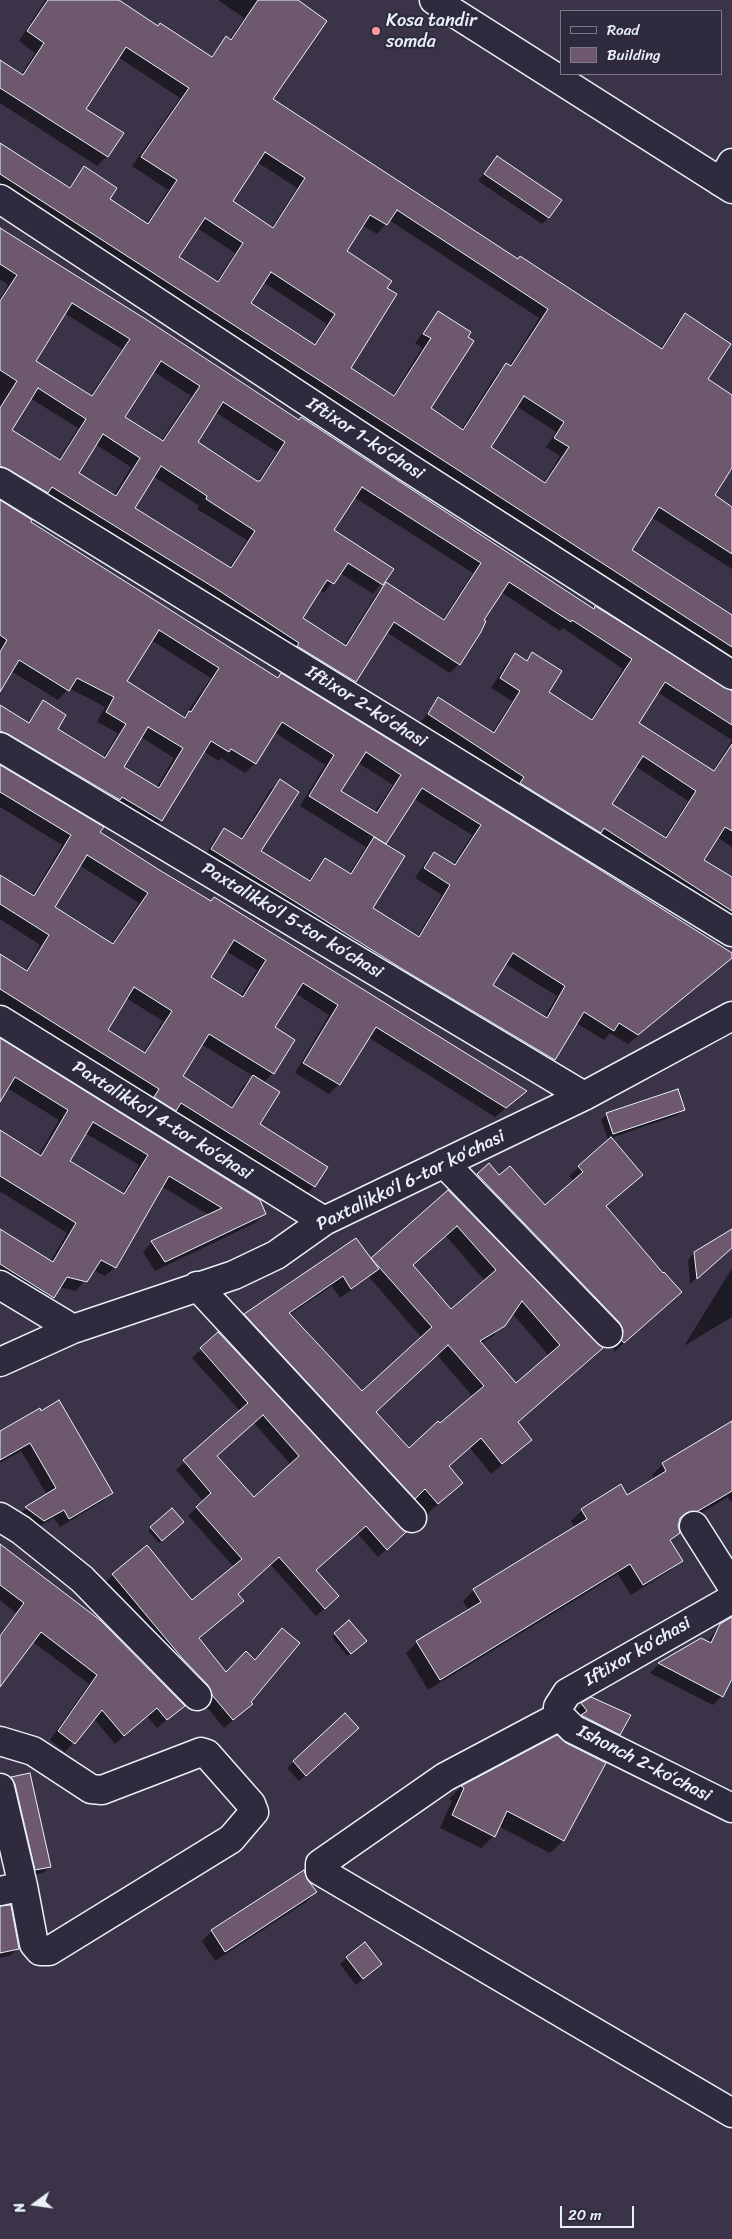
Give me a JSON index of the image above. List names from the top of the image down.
{
  "streets": {
    "street": [
      "Iftixor 1-koʻchasi",
      "Iftixor 2-koʻchasi",
      "Paxtalikkoʻl 5-tor koʻchasi",
      "Paxtalikkoʻl 4-tor koʻchasi",
      "Paxtalikkoʻl 6-tor koʻchasi",
      "Iftixor koʻchasi",
      "Ishonch 2-koʻchasi"
    ]
  },
  "crossings": [
    ["Paxtalikkoʻl 5-tor koʻchasi", "Paxtalikkoʻl 6-tor koʻchasi"],
    ["Paxtalikkoʻl 4-tor koʻchasi", "Paxtalikkoʻl 6-tor koʻchasi"],
    ["Iftixor koʻchasi", "Ishonch 2-koʻchasi"]
  ],
  "places": ["Kosa tandir somda"],
  "legend": ["Road", "Building"],
  "scale_bar": "20 m",
  "north": "left"
}
